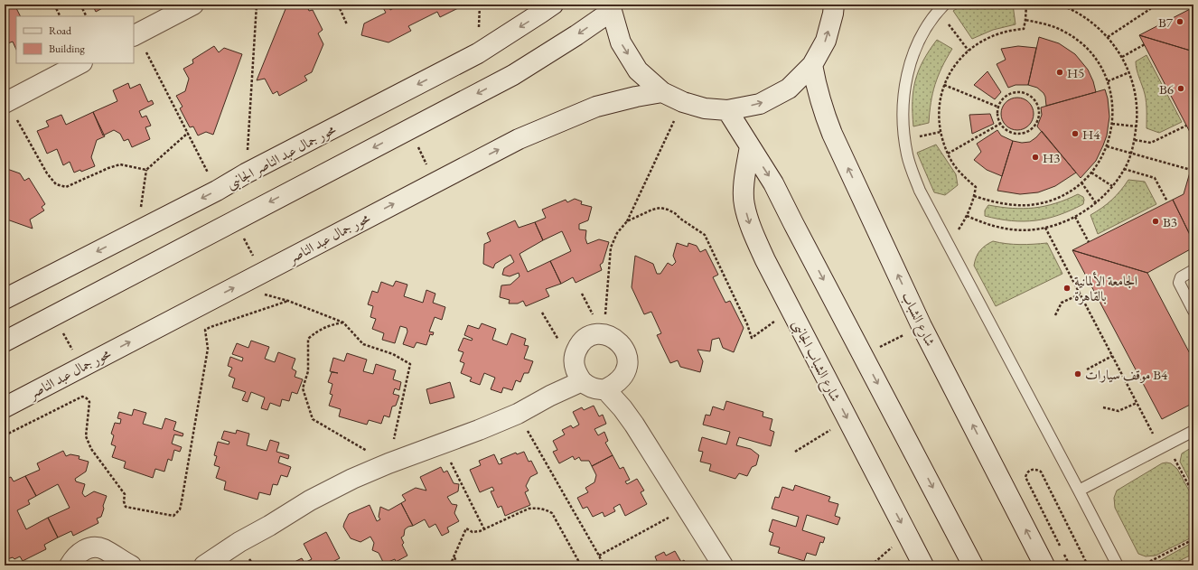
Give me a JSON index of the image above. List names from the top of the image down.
{
  "streets": {
    "main road": [
      "محور جمال عبد الناصر الجانبى",
      "محور جمال عبد الناصر",
      "شارع الشباب",
      "شارع الشباب الجانبى"
    ]
  },
  "places": [
    "B7",
    "H5",
    "B6",
    "H4",
    "H3",
    "B3",
    "الجامعة الألمانية بالقاهرة",
    "موقف سيارات B4"
  ],
  "legend": ["Road", "Building"]
}
